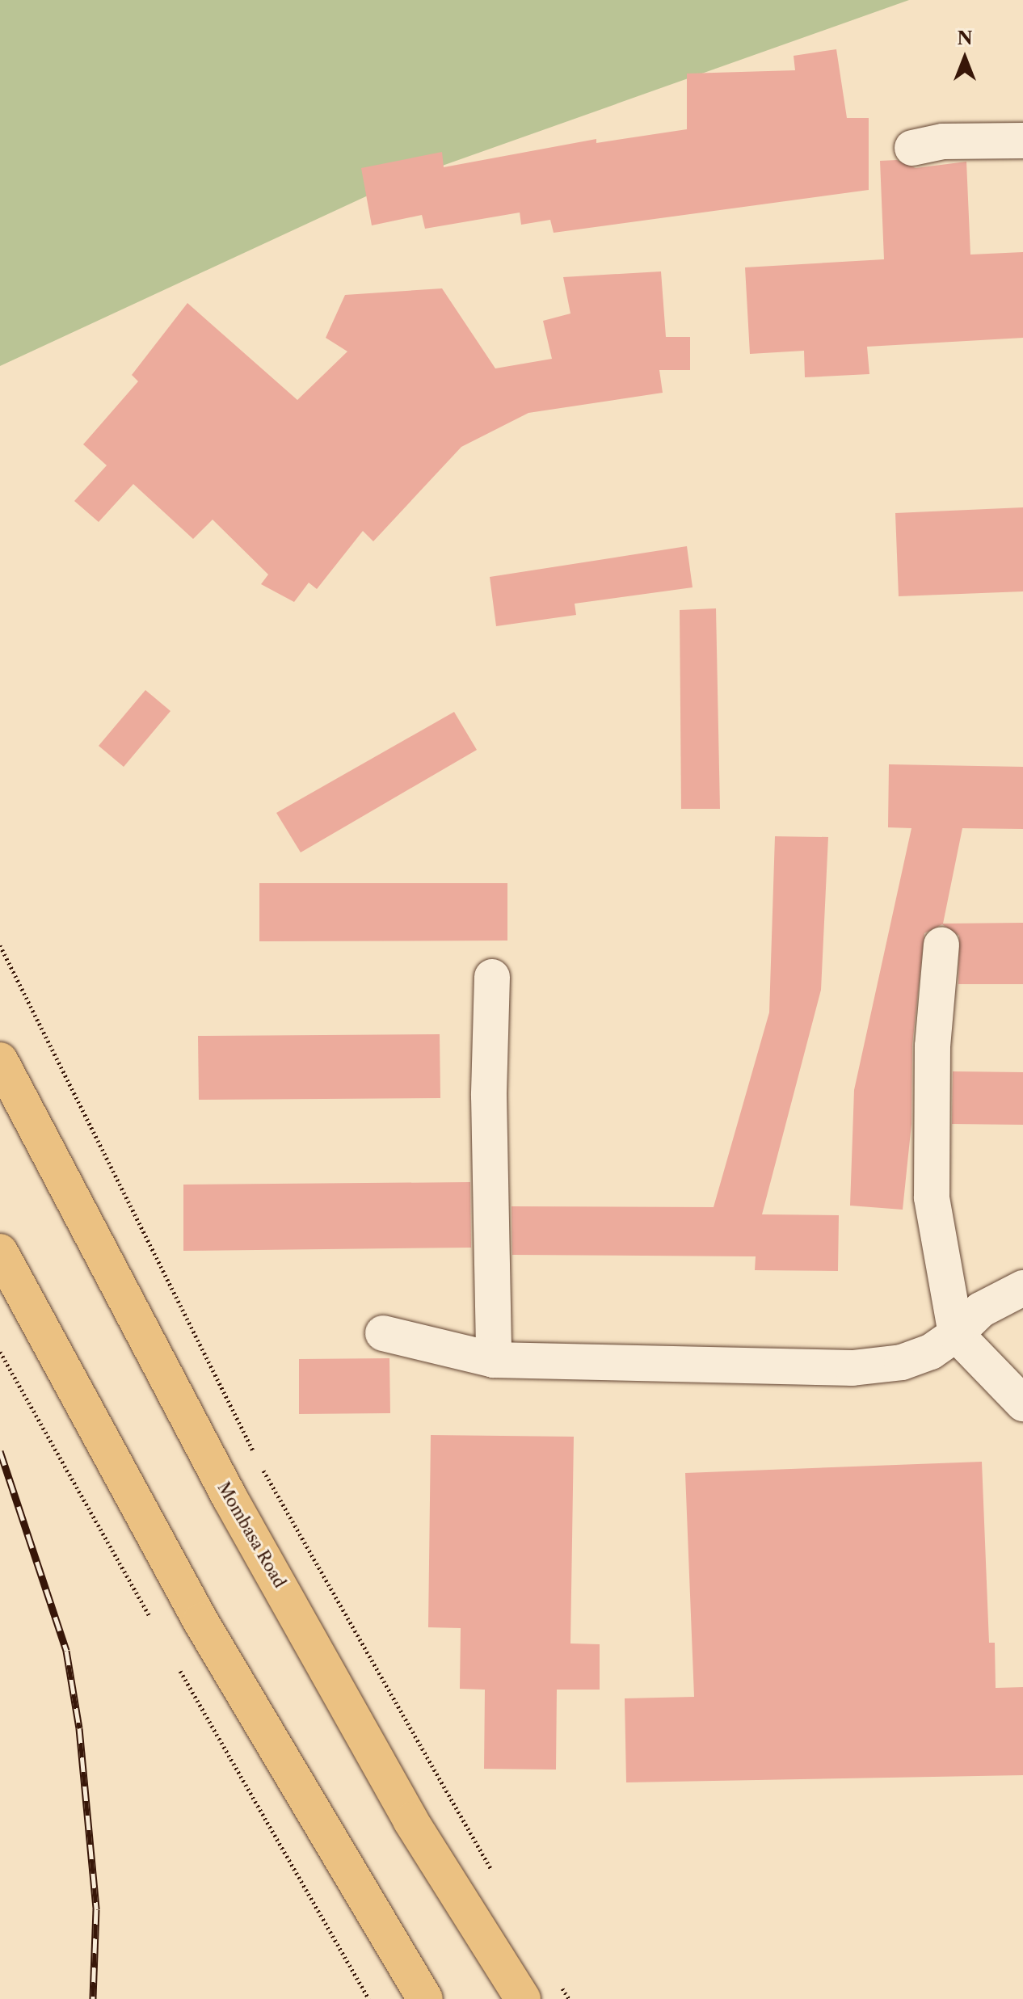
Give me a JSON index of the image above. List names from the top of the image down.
{
  "streets": {
    "highway": ["Mombasa Road"]
  },
  "north": "top"
}
